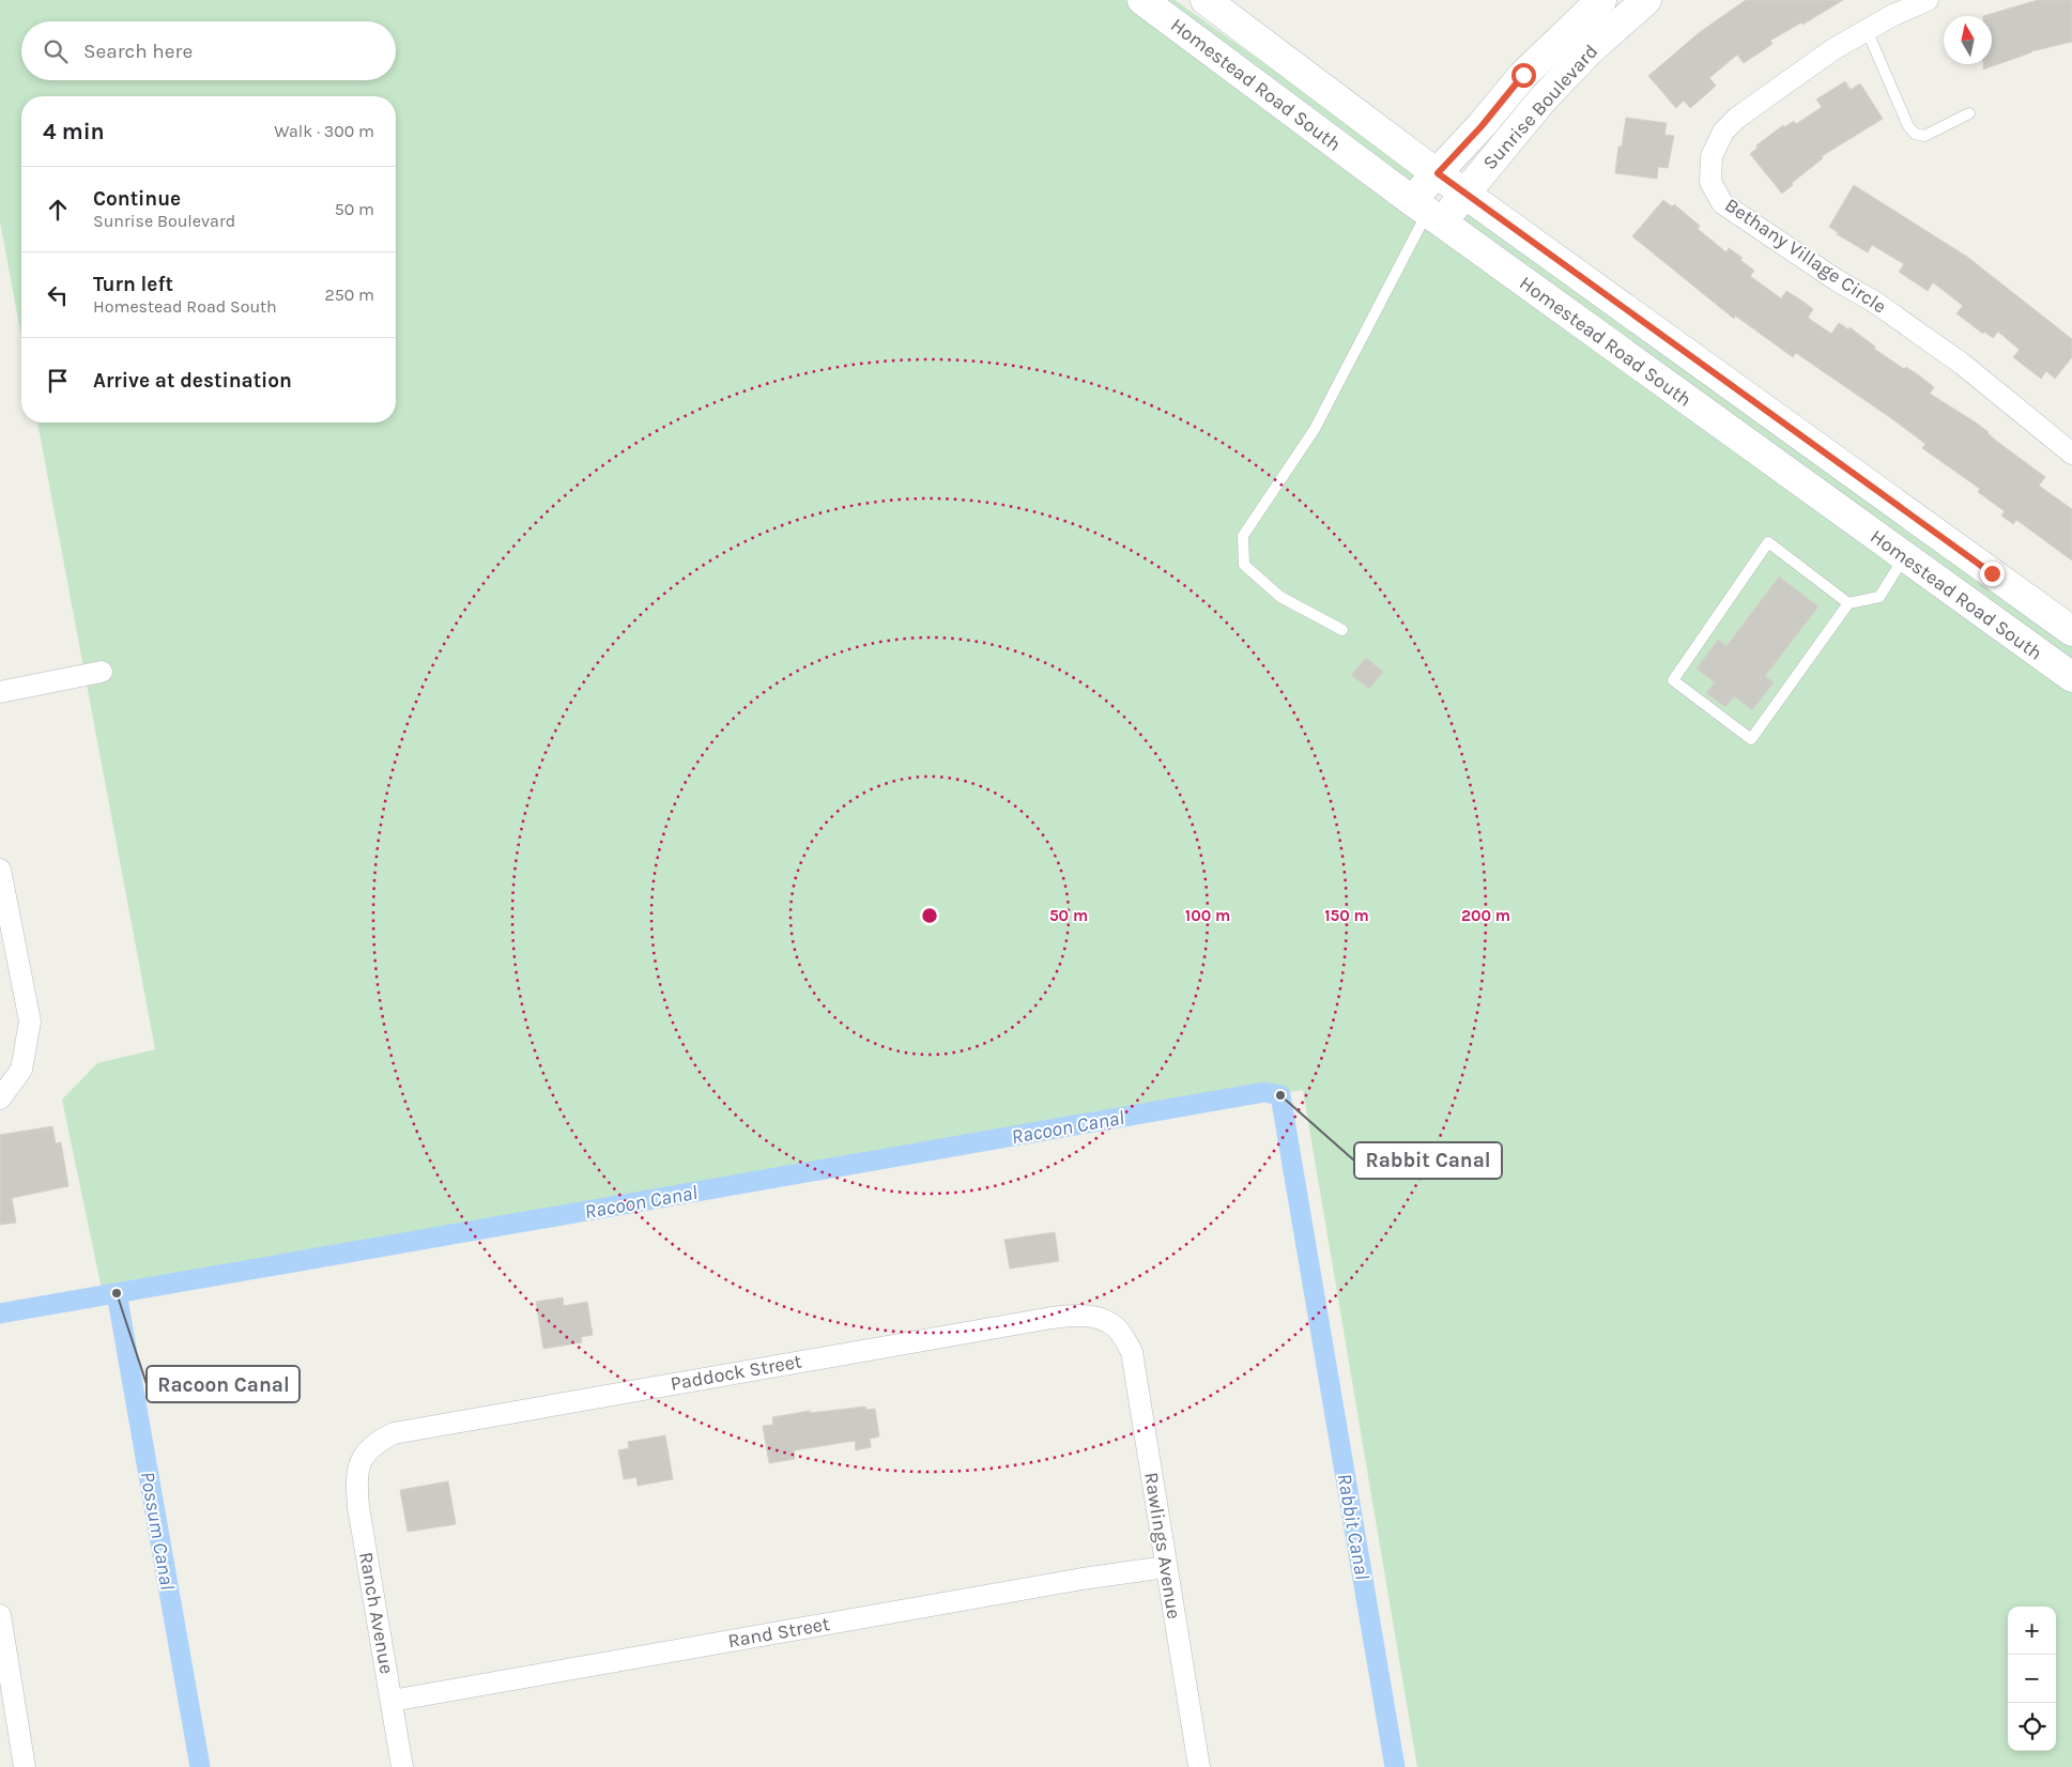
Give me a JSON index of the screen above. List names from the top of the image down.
{
  "streets": {
    "main road": ["Homestead Road South", "Sunrise Boulevard"],
    "street": [
      "Bethany Village Circle",
      "Paddock Street",
      "Rawlings Avenue",
      "Ranch Avenue",
      "Rand Street"
    ]
  },
  "crossings": [
    ["Homestead Road South", "Sunrise Boulevard"],
    ["Paddock Street", "Rawlings Avenue"],
    ["Paddock Street", "Ranch Avenue"],
    ["Rawlings Avenue", "Rand Street"],
    ["Ranch Avenue", "Rand Street"]
  ],
  "water": ["Racoon Canal", "Rabbit Canal", "Possum Canal"],
  "places": ["Rabbit Canal", "Racoon Canal"],
  "north": "top",
  "page": {
    "search": "Search here",
    "heading": ["4 min", "Walk · 300 m"],
    "list": [
      ["Continue", "Sunrise Boulevard", "50 m"],
      ["Turn left", "Homestead Road South", "250 m"],
      "Arrive at destination"
    ],
    "map_buttons": ["+", "−"]
  },
  "rings": [
    "50 m",
    "100 m",
    "150 m",
    "200 m"
  ]
}
